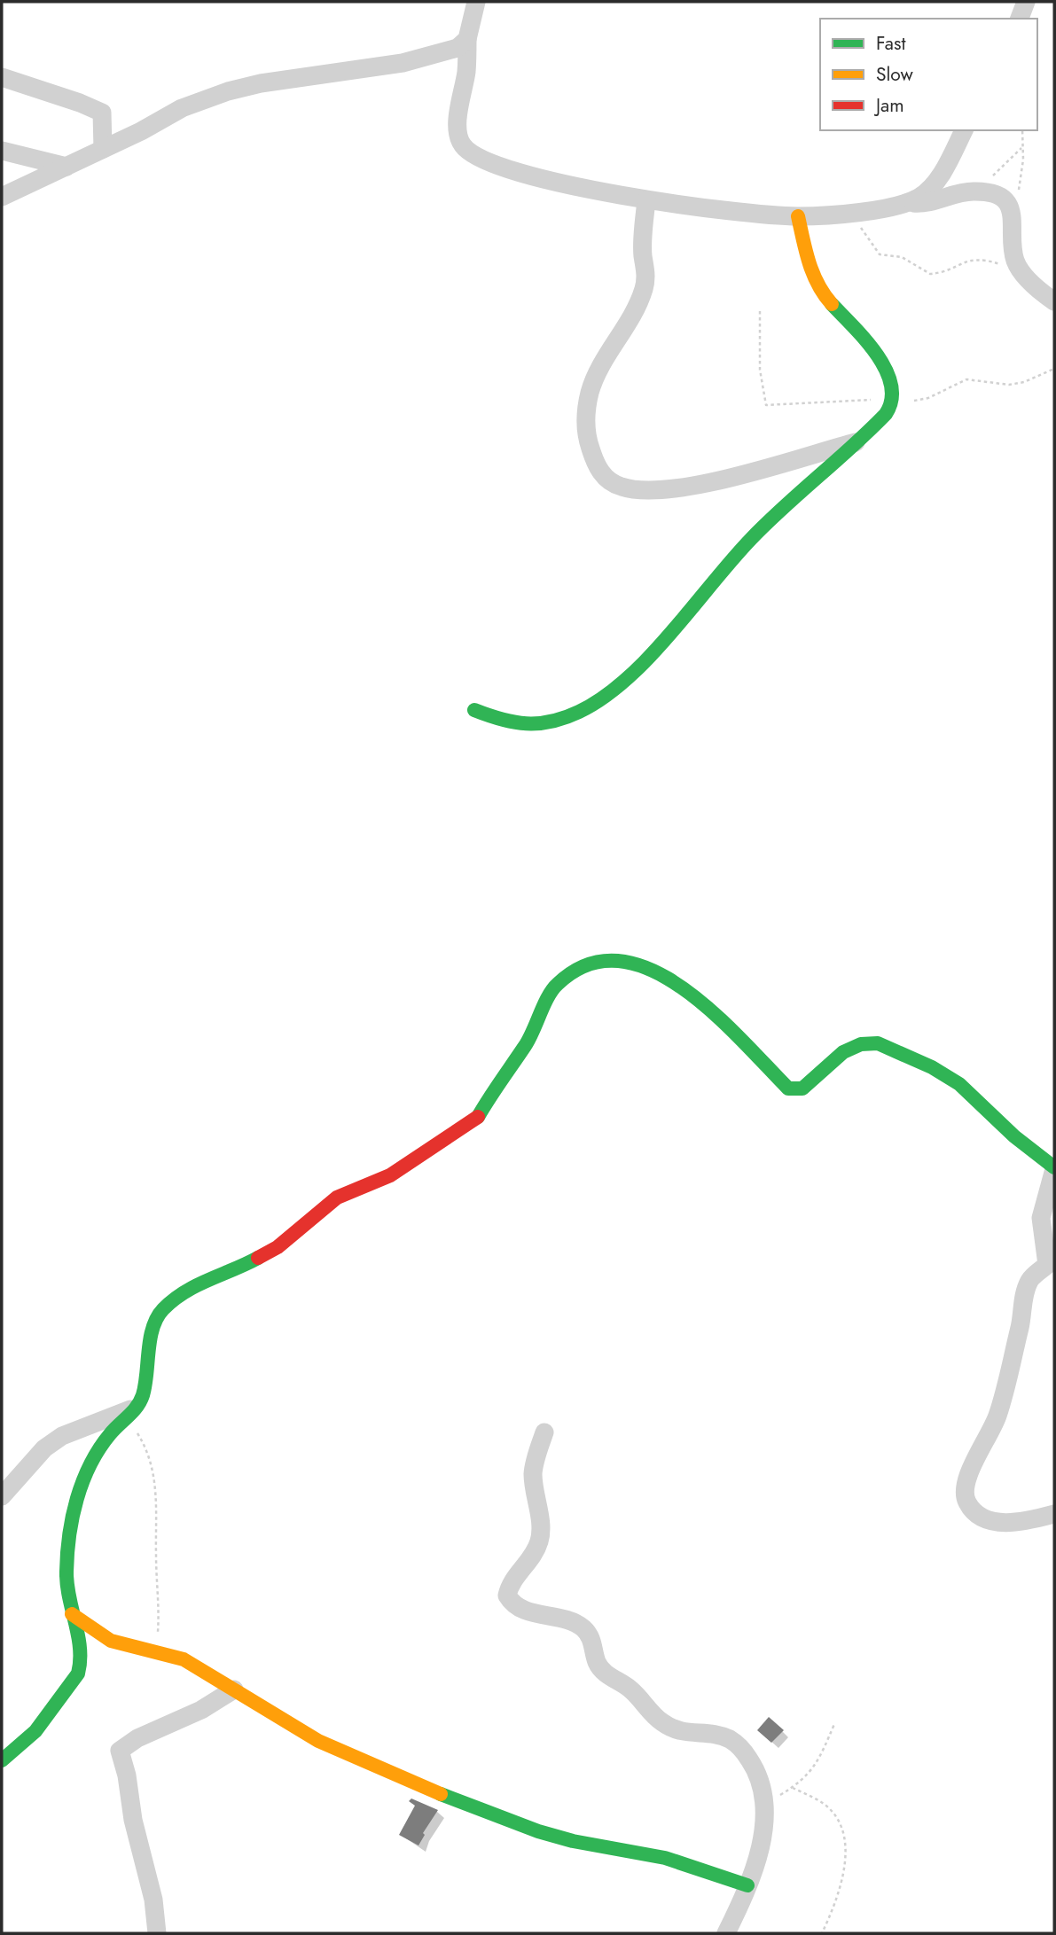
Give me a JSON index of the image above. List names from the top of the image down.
{
  "legend": ["Fast", "Slow", "Jam"]
}
